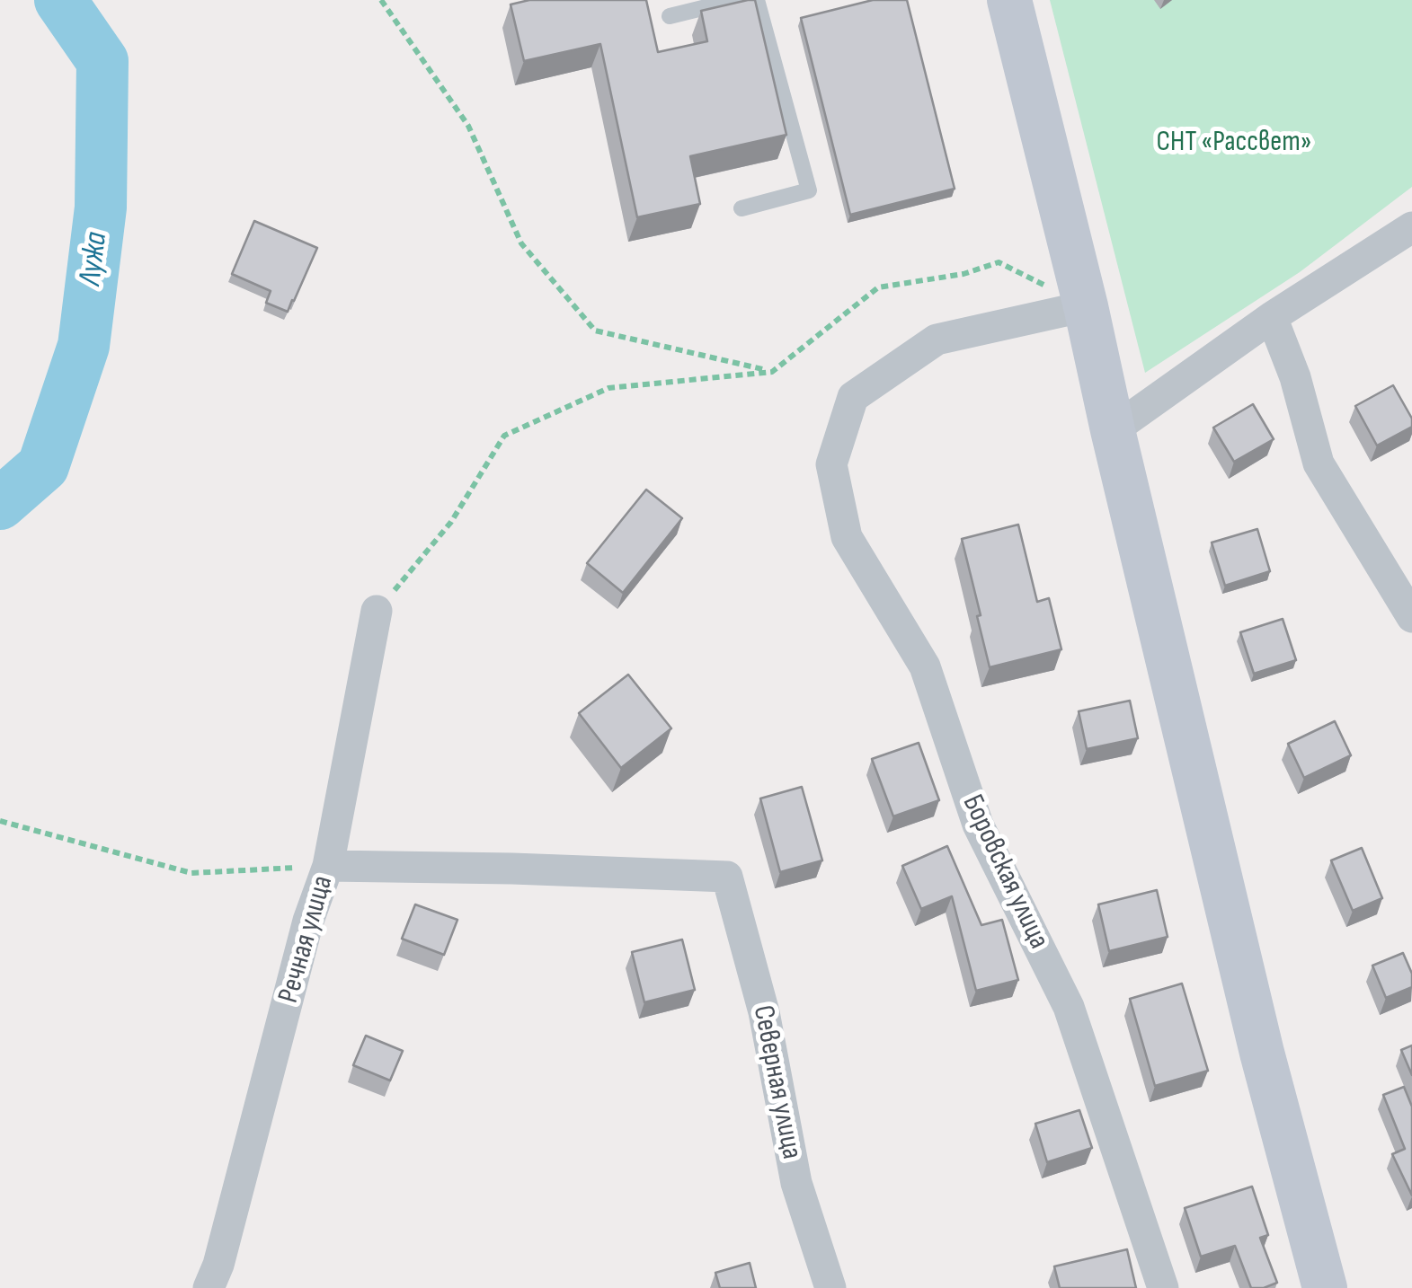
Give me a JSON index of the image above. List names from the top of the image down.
{
  "streets": {
    "street": ["Боровская улица", "Речная улица", "Северная улица"]
  },
  "crossings": [
    ["Речная улица", "Северная улица"]
  ],
  "water": ["Лужа"],
  "parks": ["СНТ «Рассвет»"]
}
